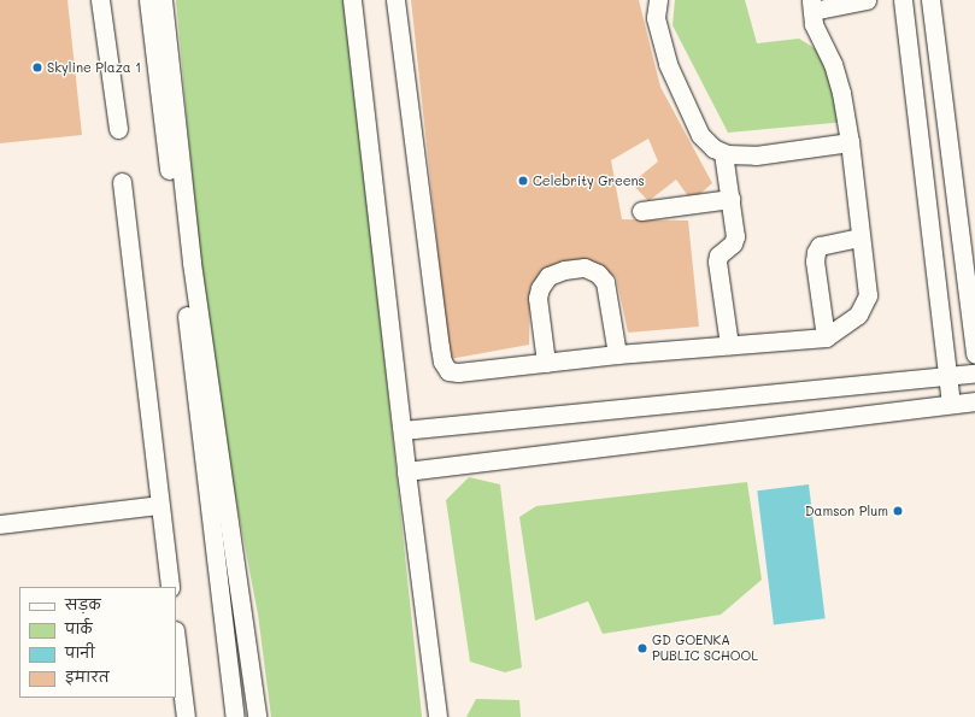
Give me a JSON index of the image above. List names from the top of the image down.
{
  "places": [
    "Skyline Plaza 1",
    "Celebrity Greens",
    "Damson Plum",
    "GD GOENKA PUBLIC SCHOOL"
  ],
  "legend": [
    "सड़क",
    "पार्क",
    "पानी",
    "इमारत"
  ]
}
